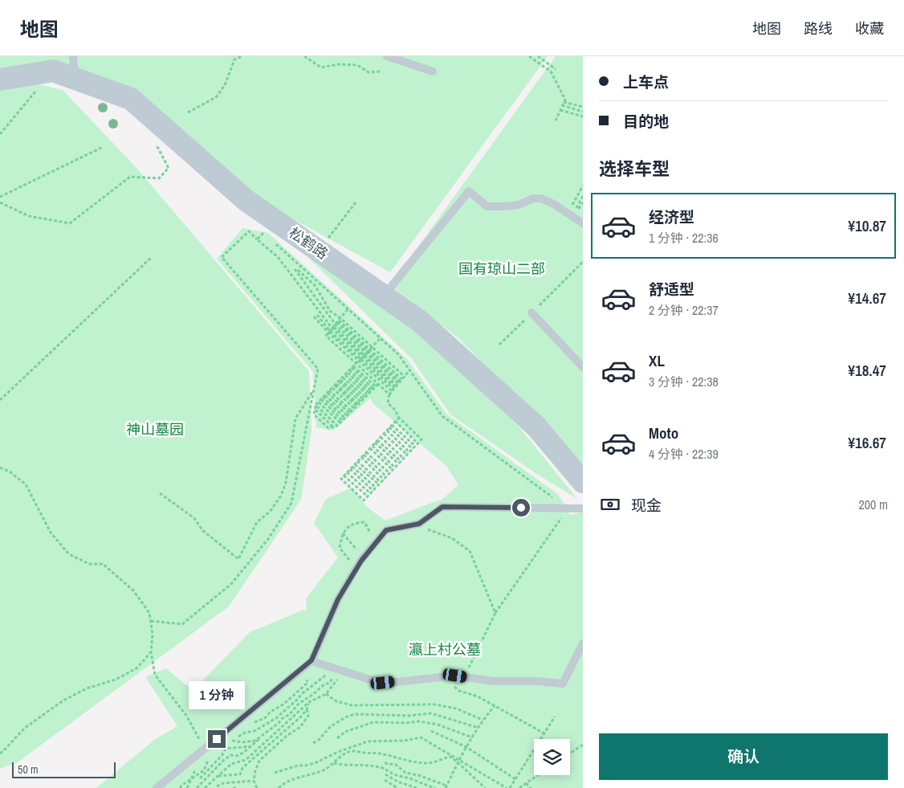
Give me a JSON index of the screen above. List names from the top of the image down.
{
  "streets": {
    "street": ["松鹤路"]
  },
  "parks": ["国有琼山二部", "神山墓园", "瀛上村公墓"],
  "scale_bar": "50 m",
  "page": {
    "header": "地图",
    "nav": ["地图", "路线", "收藏"],
    "banner": ["上车点", "目的地"],
    "heading": "选择车型",
    "list": [
      {
        "name": "经济型",
        "note": "1 分钟 · 22:36",
        "value": "¥10.87"
      },
      {
        "name": "舒适型",
        "note": "2 分钟 · 22:37",
        "value": "¥14.67"
      },
      {
        "name": "XL",
        "note": "3 分钟 · 22:38",
        "value": "¥18.47"
      },
      {
        "name": "Moto",
        "note": "4 分钟 · 22:39",
        "value": "¥16.67"
      }
    ],
    "pay": ["现金", "200 m"],
    "bubble": "1 分钟",
    "buttons": "确认",
    "scale": "50 m"
  }
}
